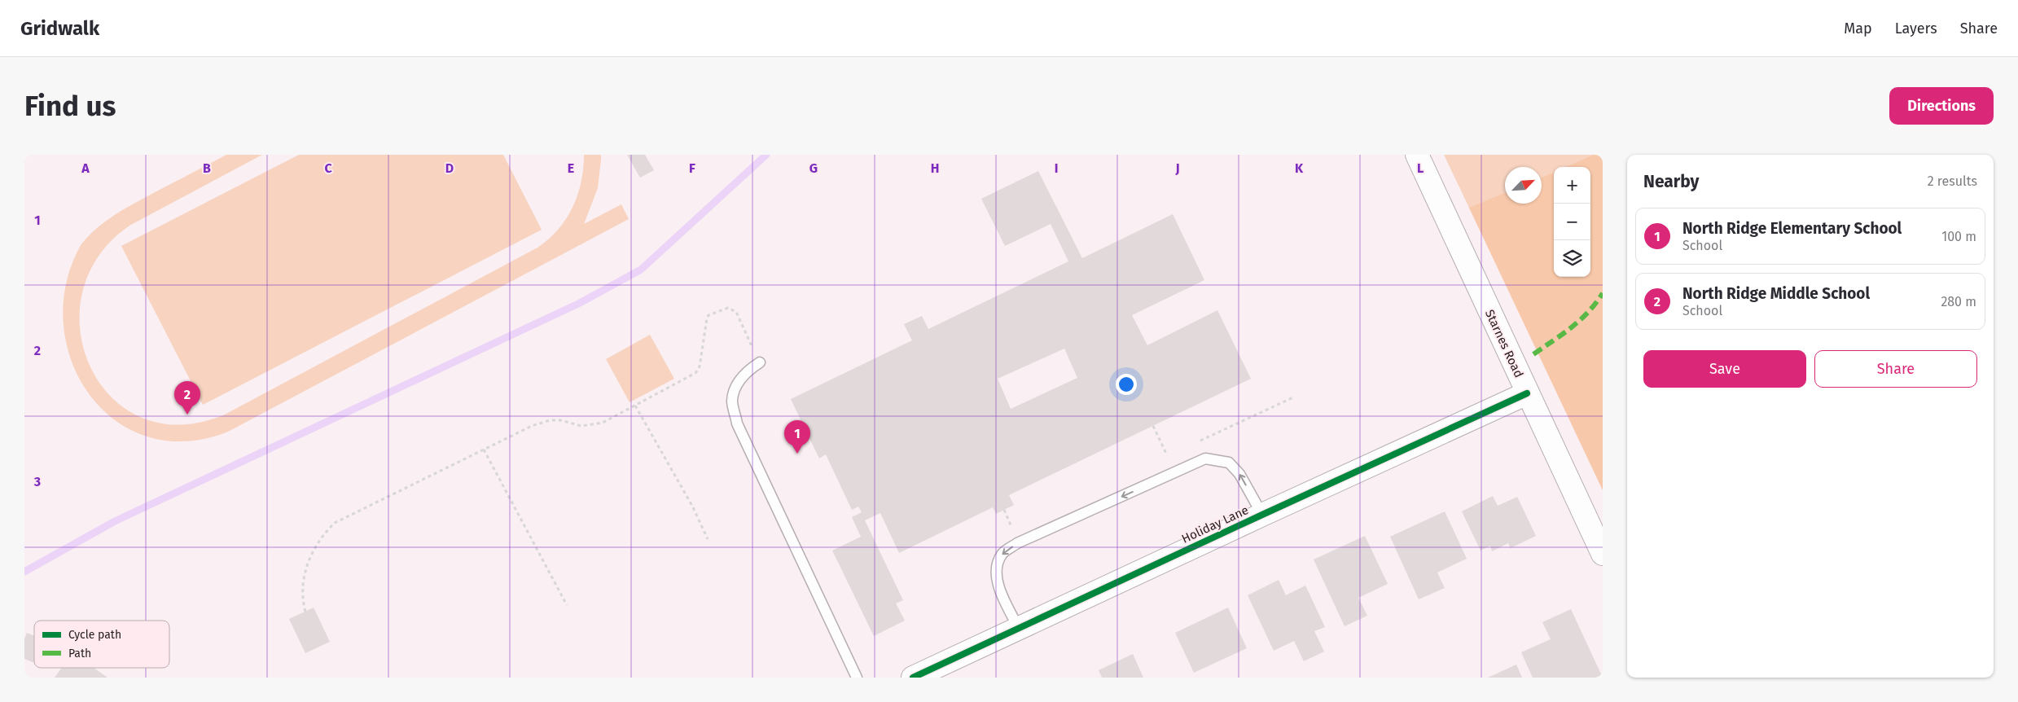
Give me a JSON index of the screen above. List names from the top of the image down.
{
  "streets": {
    "street": ["Starnes Road", "Holiday Lane"]
  },
  "crossings": [
    ["Starnes Road", "Holiday Lane"]
  ],
  "legend": ["Cycle path", "Path"],
  "north": "top right",
  "page": {
    "header": "Gridwalk",
    "nav": ["Map", "Layers", "Share"],
    "buttons": [
      "Directions",
      ["Save", "Share"]
    ],
    "title": "Find us",
    "heading": ["Nearby", "2 results"],
    "map_buttons": ["+", "−"],
    "list": [
      {
        "mark": "1",
        "name": "North Ridge Elementary School",
        "note": "School",
        "value": "100 m"
      },
      {
        "mark": "2",
        "name": "North Ridge Middle School",
        "note": "School",
        "value": "280 m"
      }
    ],
    "pins": ["2", "1"]
  },
  "grid": {
    "columns": [
      "A",
      "B",
      "C",
      "D",
      "E",
      "F",
      "G",
      "H",
      "I",
      "J",
      "K",
      "L"
    ],
    "rows": ["1", "2", "3"]
  }
}
